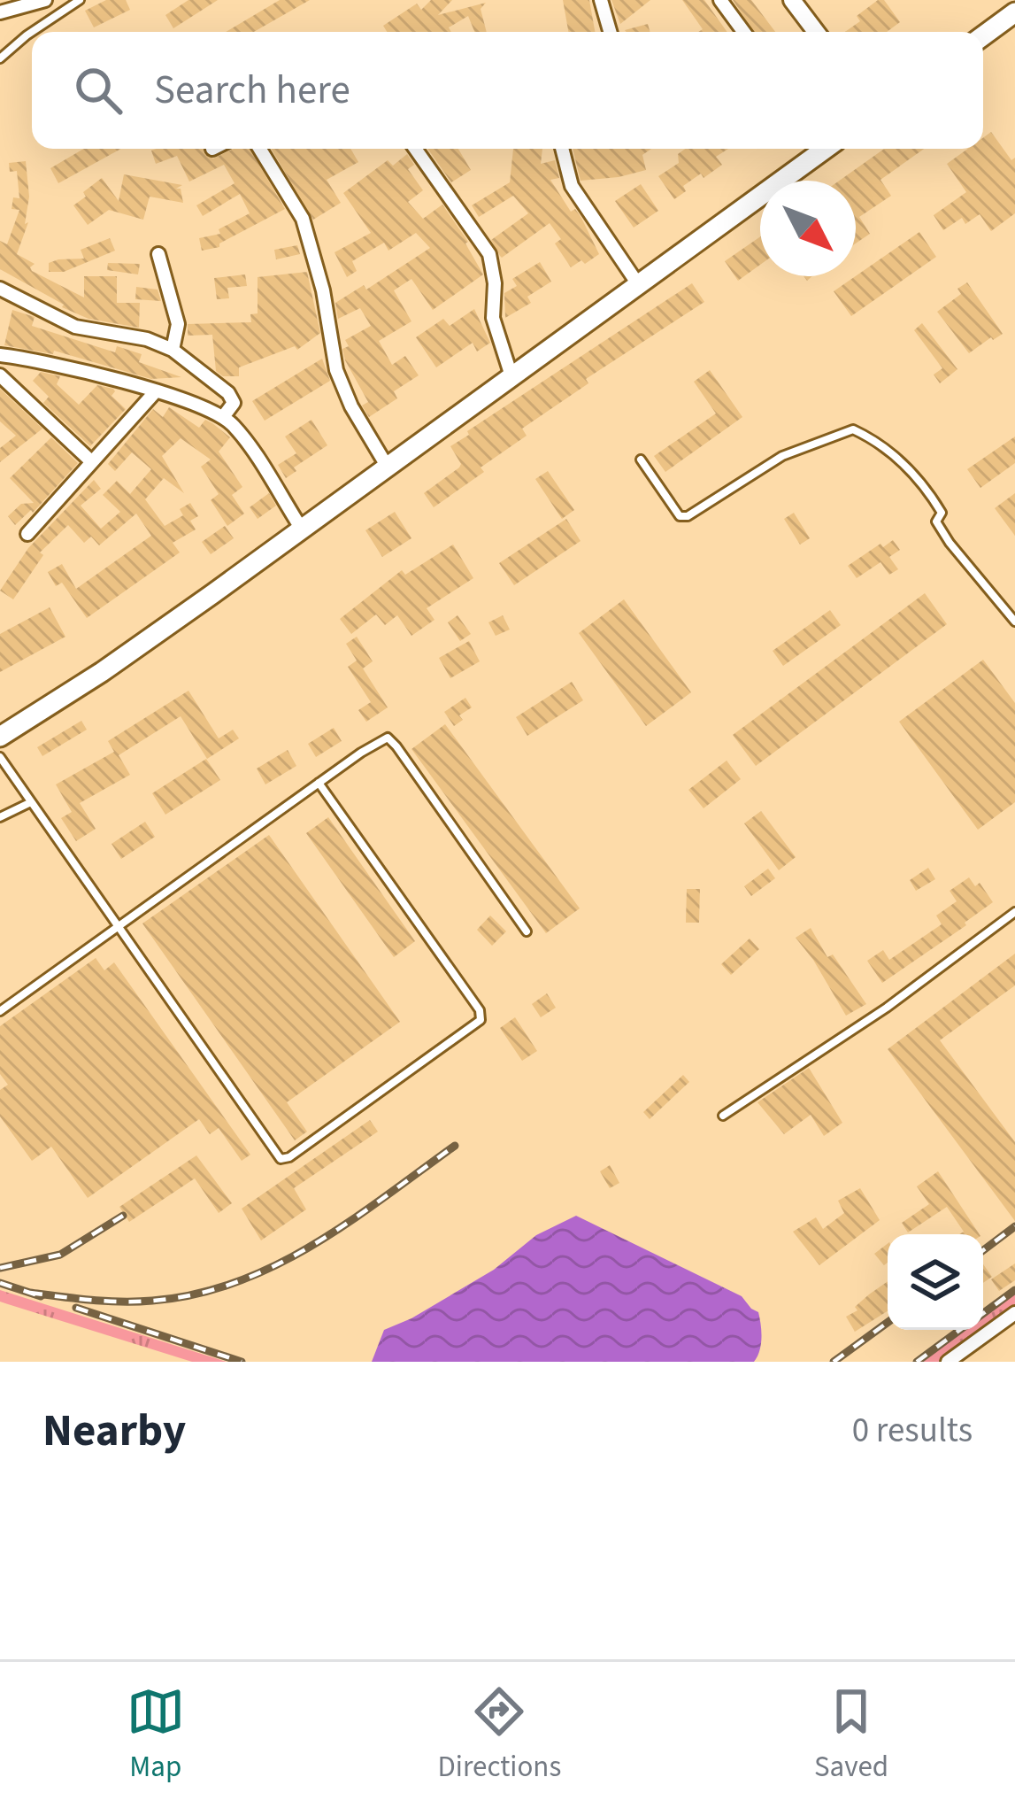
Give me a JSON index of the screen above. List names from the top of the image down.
{
  "north": "bottom right",
  "page": {
    "search": "Search here",
    "heading": ["Nearby", "0 results"],
    "nav": ["Map", "Directions", "Saved"]
  }
}
